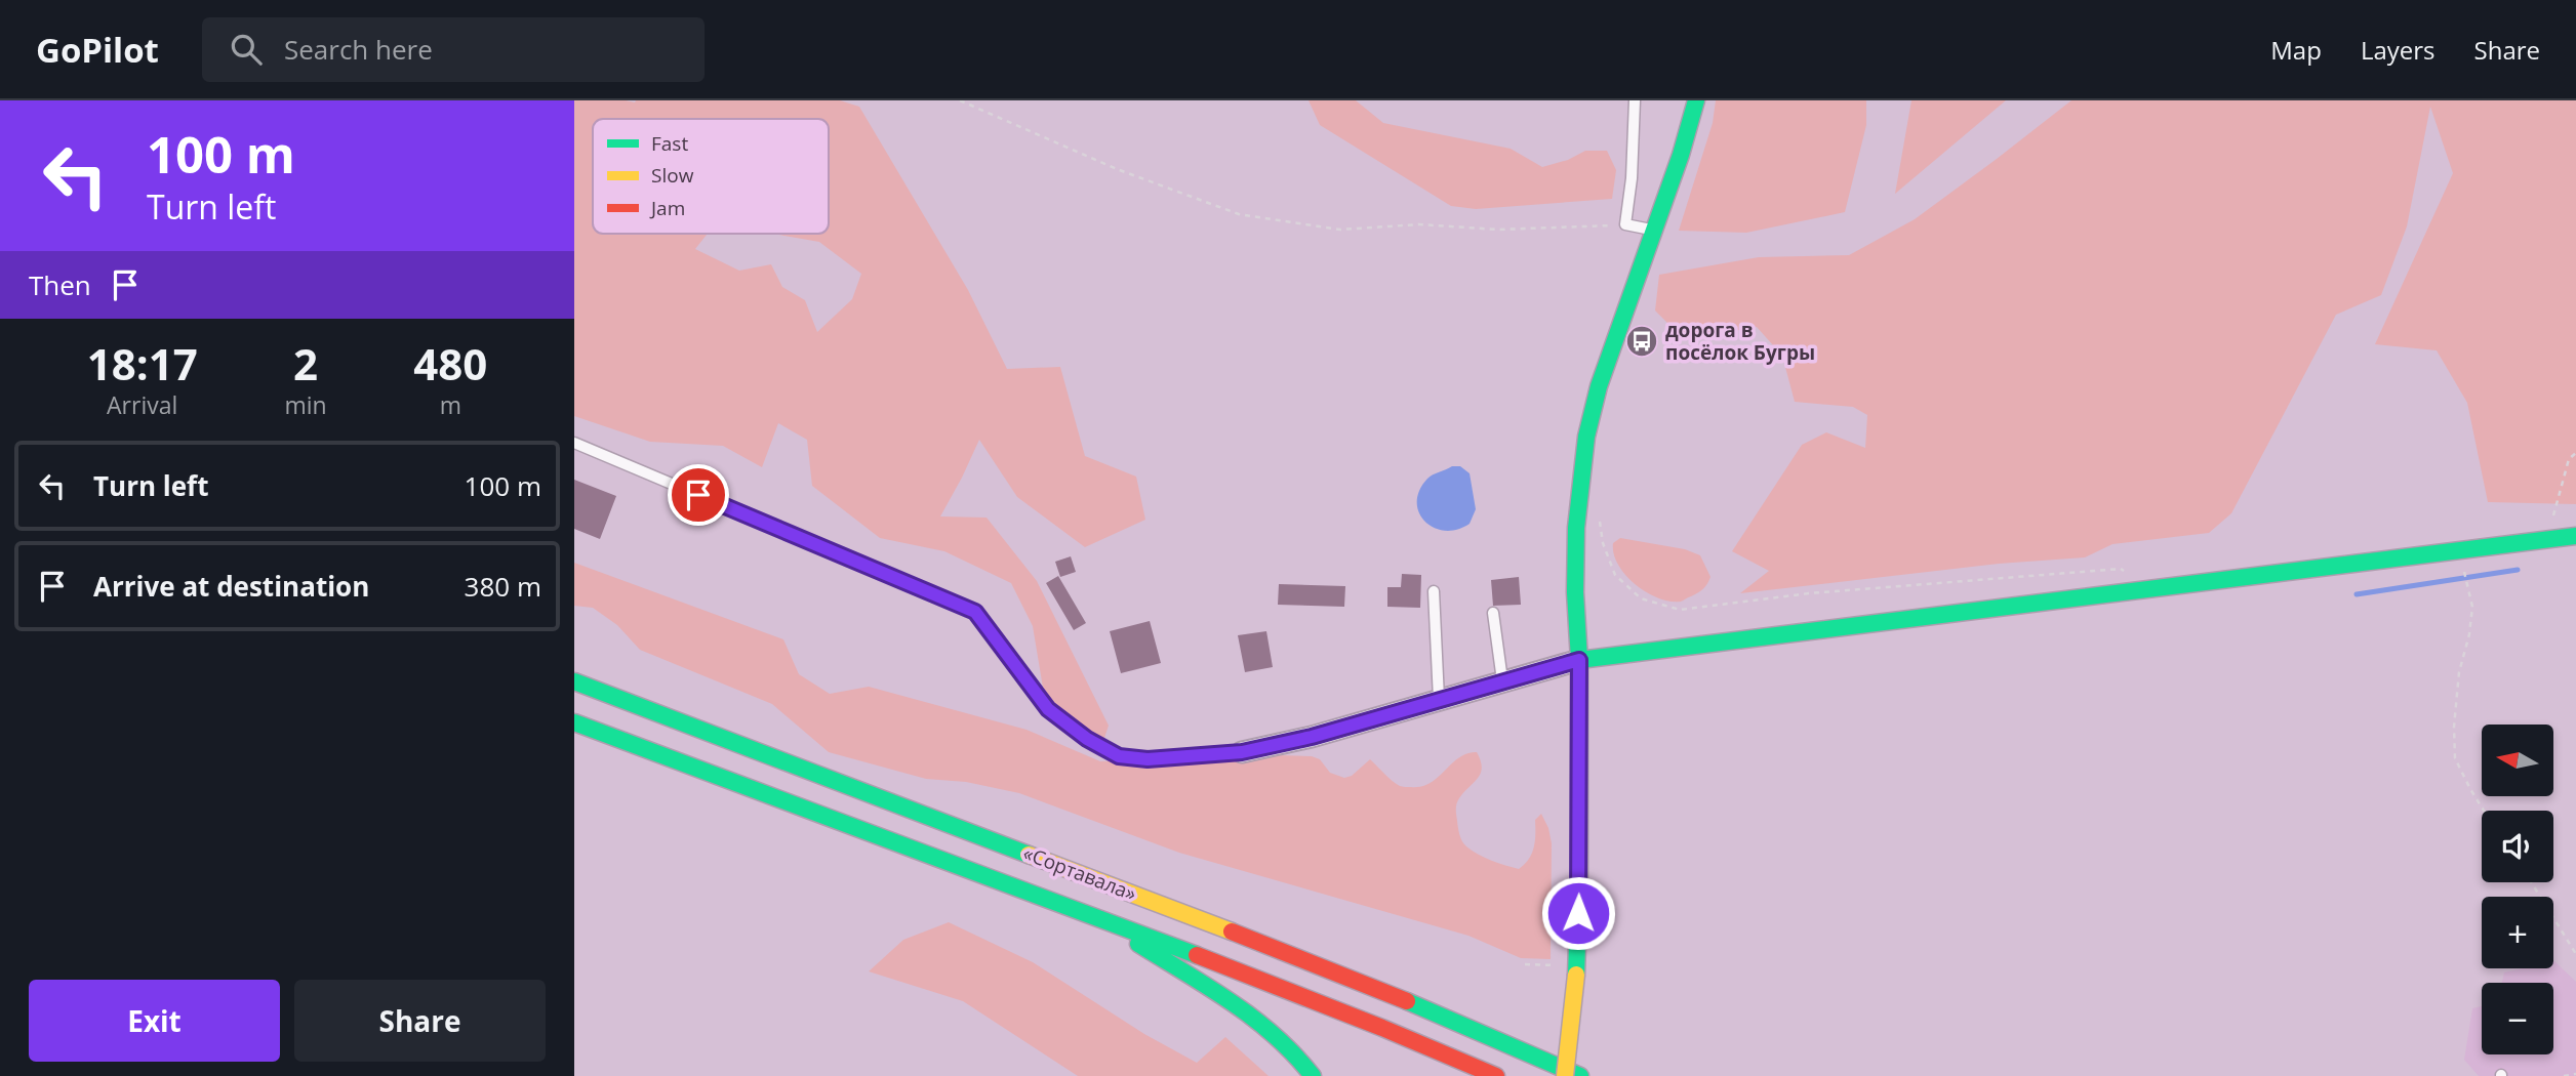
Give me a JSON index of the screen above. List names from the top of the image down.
{
  "streets": {
    "main road": ["«Сортавала»"]
  },
  "places": {
    "bus stop": ["дорога в посёлок Бугры"]
  },
  "legend": ["Fast", "Slow", "Jam"],
  "north": "left",
  "page": {
    "header": "GoPilot",
    "search": "Search here",
    "nav": ["Map", "Layers", "Share"],
    "turn": ["100 m", "Turn left"],
    "then": "Then",
    "eta": [
      "18:17",
      "Arrival",
      "2",
      "min",
      "480",
      "m"
    ],
    "list": [
      {
        "name": "Turn left",
        "value": "100 m"
      },
      {
        "name": "Arrive at destination",
        "value": "380 m"
      }
    ],
    "map_buttons": ["+", "−"],
    "buttons": ["Exit", "Share"]
  }
}
